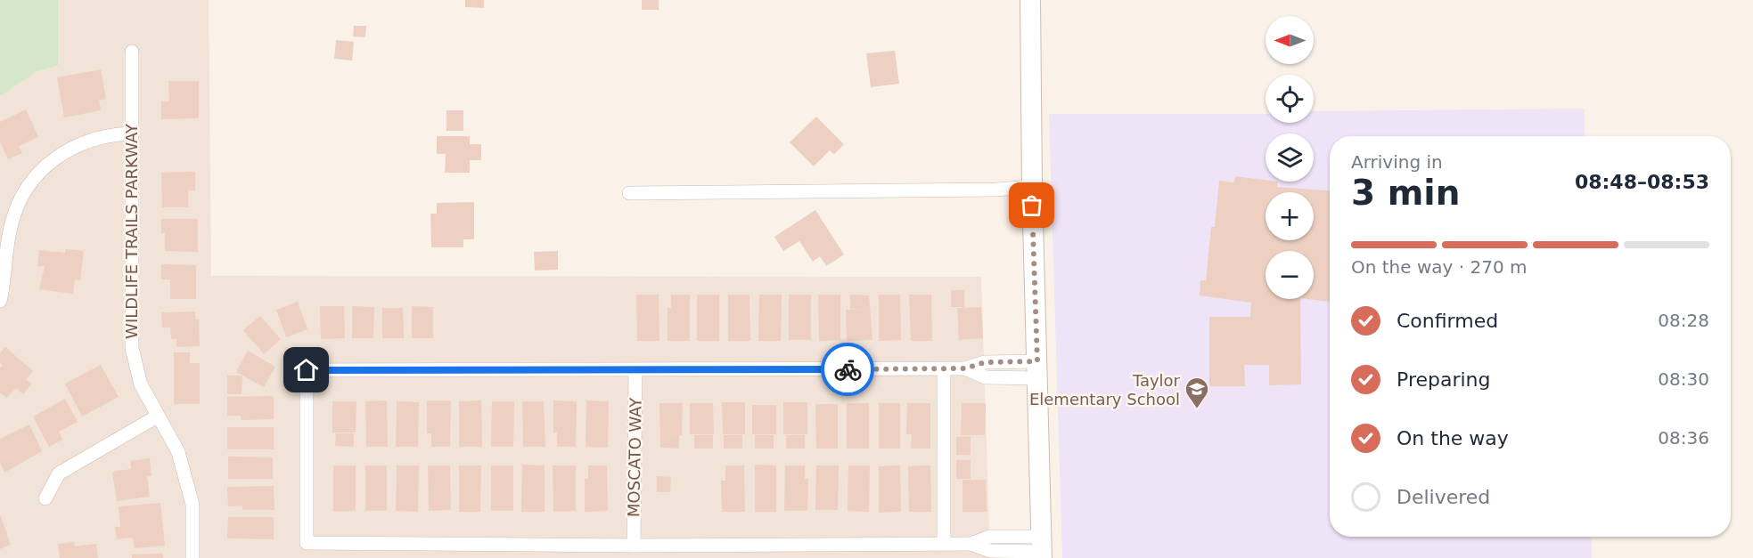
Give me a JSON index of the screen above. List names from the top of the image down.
{
  "streets": {
    "street": ["WILDLIFE TRAILS PARKWAY", "MOSCATO WAY"]
  },
  "places": {
    "school or university": ["Taylor Elementary School"]
  },
  "north": "left",
  "page": {
    "map_buttons": ["+", "−"],
    "heading": ["3 min", "Arriving in", "08:48–08:53"],
    "bar": "On the way · 270 m",
    "list": [
      ["Confirmed", "08:28"],
      ["Preparing", "08:30"],
      ["On the way", "08:36"],
      "Delivered"
    ]
  }
}
